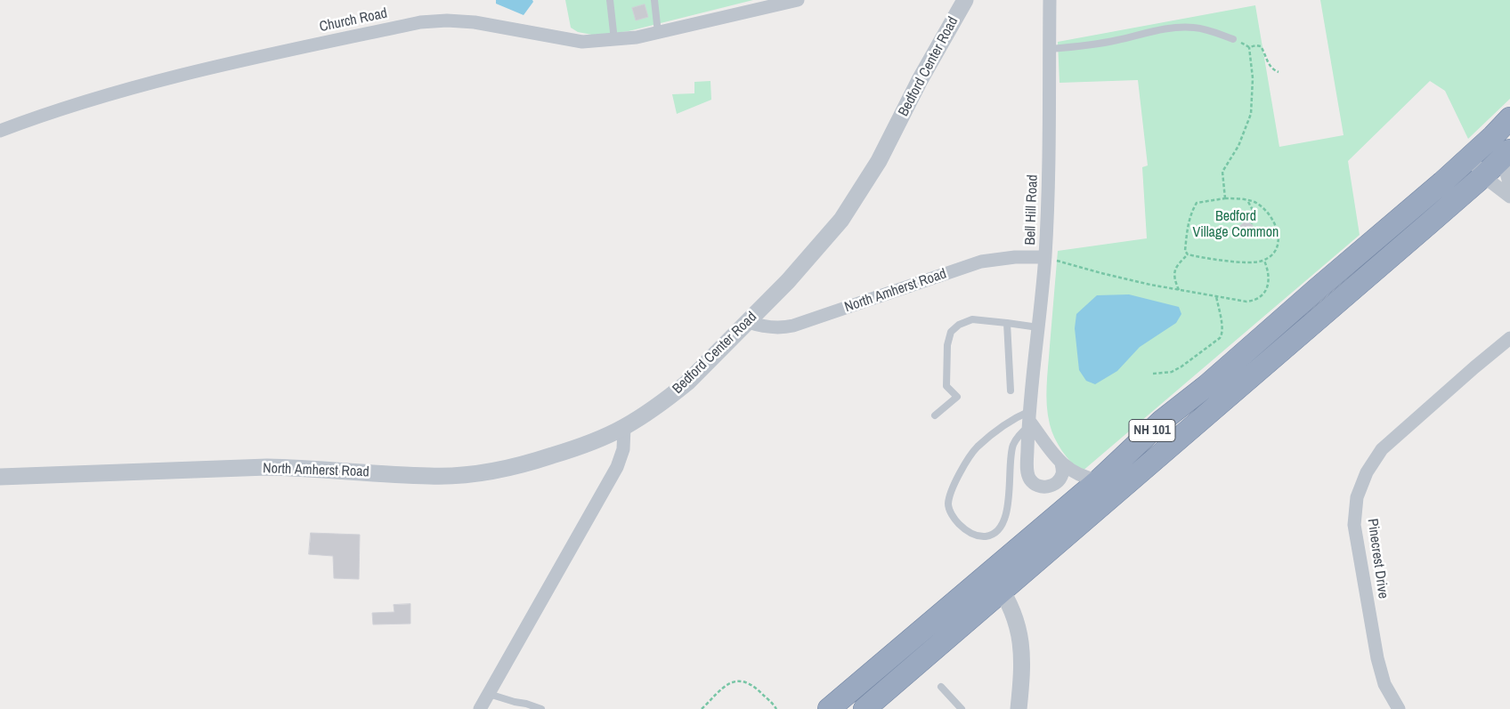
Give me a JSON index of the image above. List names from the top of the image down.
{
  "streets": {
    "highway": ["NH 101"],
    "street": [
      "Church Road",
      "Bedford Center Road",
      "Bell Hill Road",
      "North Amherst Road",
      "Pinecrest Drive"
    ]
  },
  "crossings": [
    ["Bedford Center Road", "North Amherst Road"],
    ["Bell Hill Road", "North Amherst Road"]
  ],
  "parks": ["Bedford Village Common"]
}
